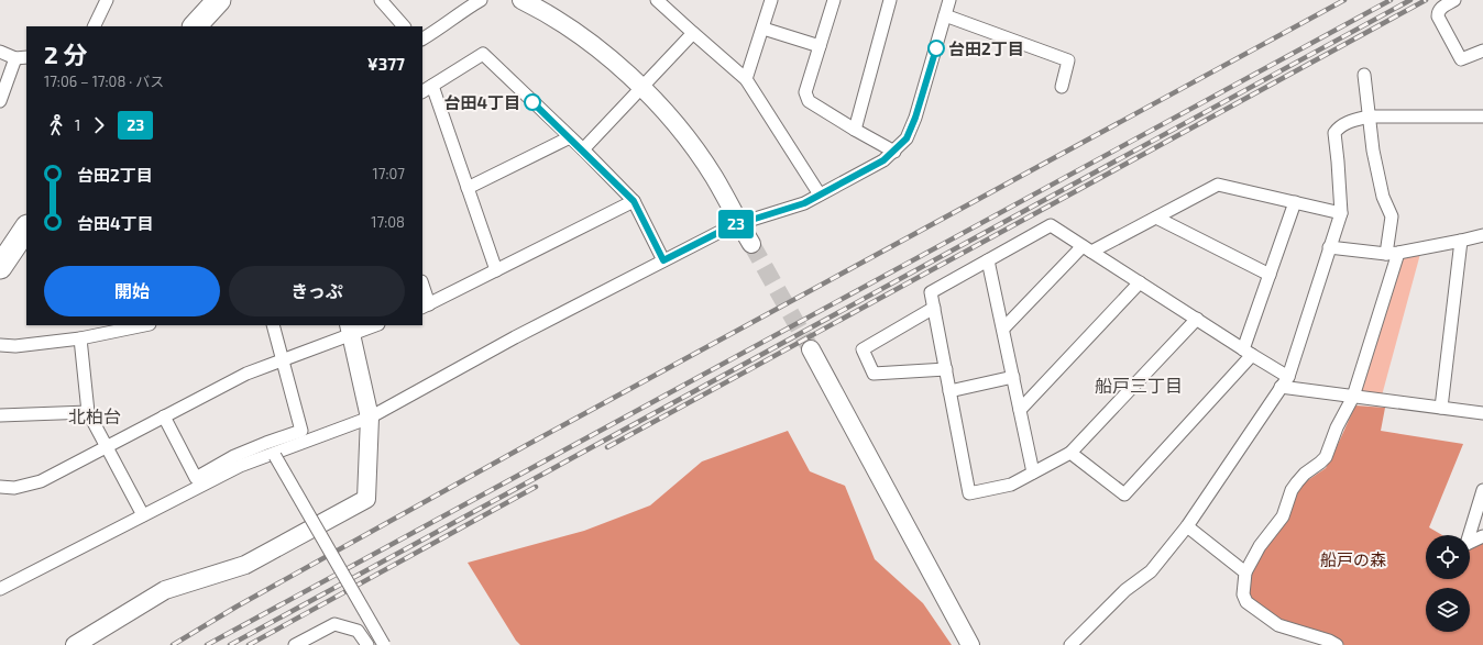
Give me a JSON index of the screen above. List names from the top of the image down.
{
  "districts": ["船戸三丁目", "北柏台"],
  "parks": ["船戸の森"],
  "places": ["台田2丁目", "台田4丁目"],
  "lines": ["bus line 23"],
  "page": {
    "on_map": "23",
    "heading": ["2 分", "17:06 – 17:08 · バス", "¥377"],
    "legs": ["1", "23"],
    "list": [
      {
        "name": "台田2丁目",
        "value": "17:07"
      },
      {
        "name": "台田4丁目",
        "value": "17:08"
      }
    ],
    "buttons": ["開始", "きっぷ"]
  }
}
